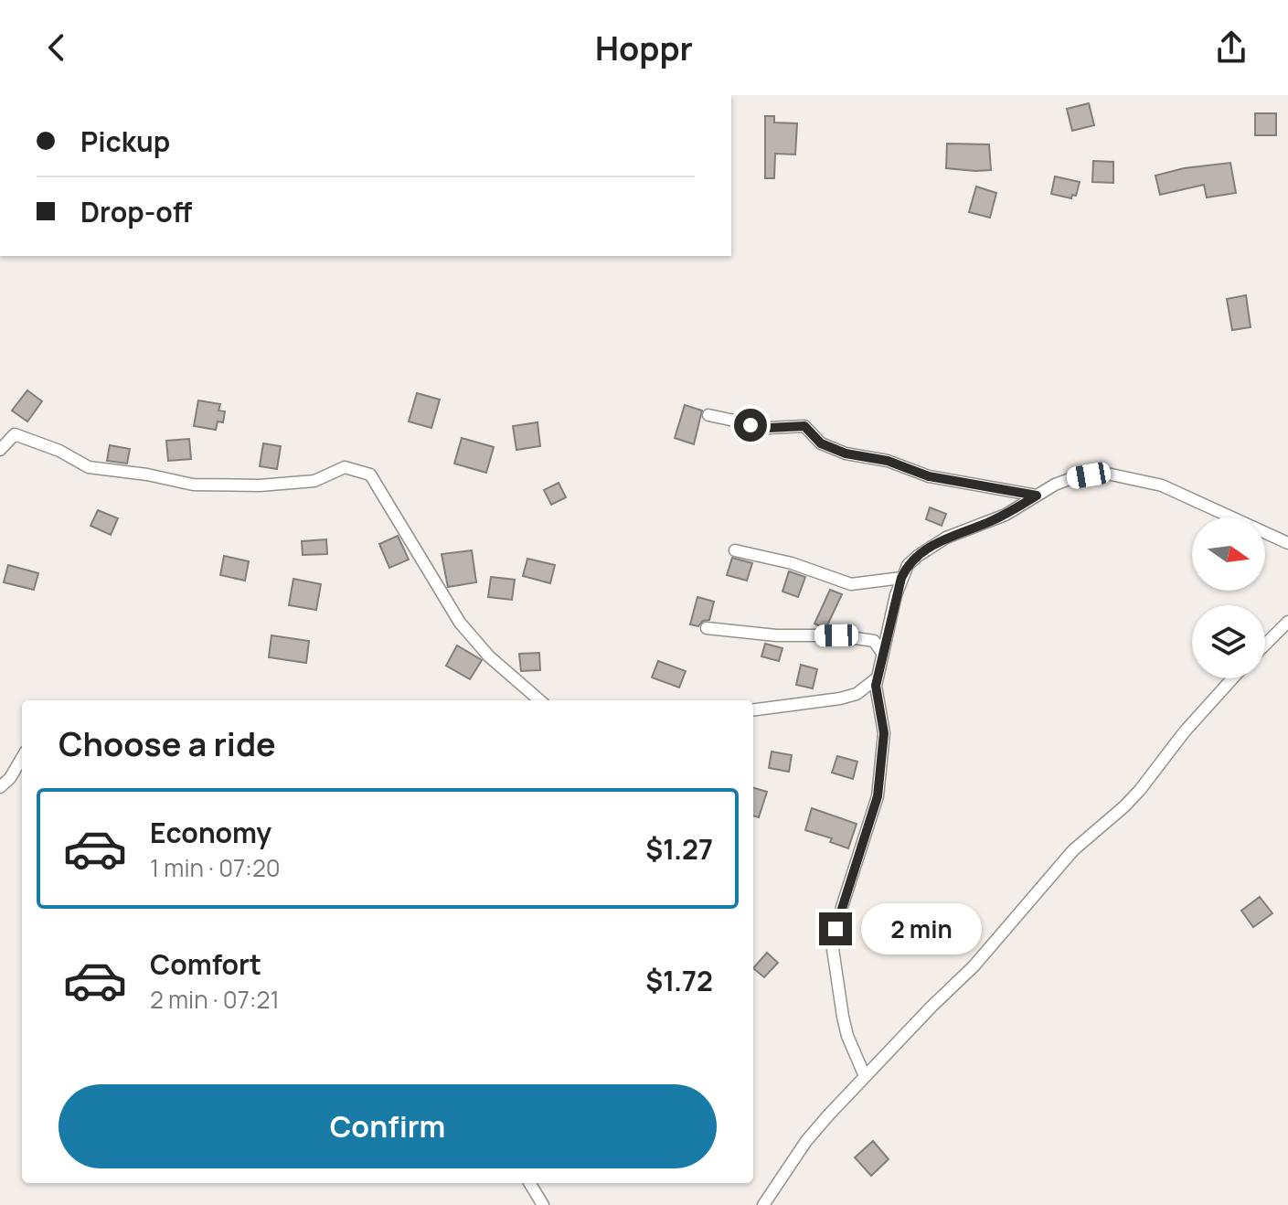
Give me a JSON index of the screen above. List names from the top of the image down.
{
  "north": "right",
  "page": {
    "header": "Hoppr",
    "banner": ["Pickup", "Drop-off"],
    "heading": "Choose a ride",
    "list": [
      {
        "name": "Economy",
        "note": "1 min · 07:20",
        "value": "$1.27"
      },
      {
        "name": "Comfort",
        "note": "2 min · 07:21",
        "value": "$1.72"
      }
    ],
    "bubble": "2 min",
    "buttons": "Confirm"
  }
}
